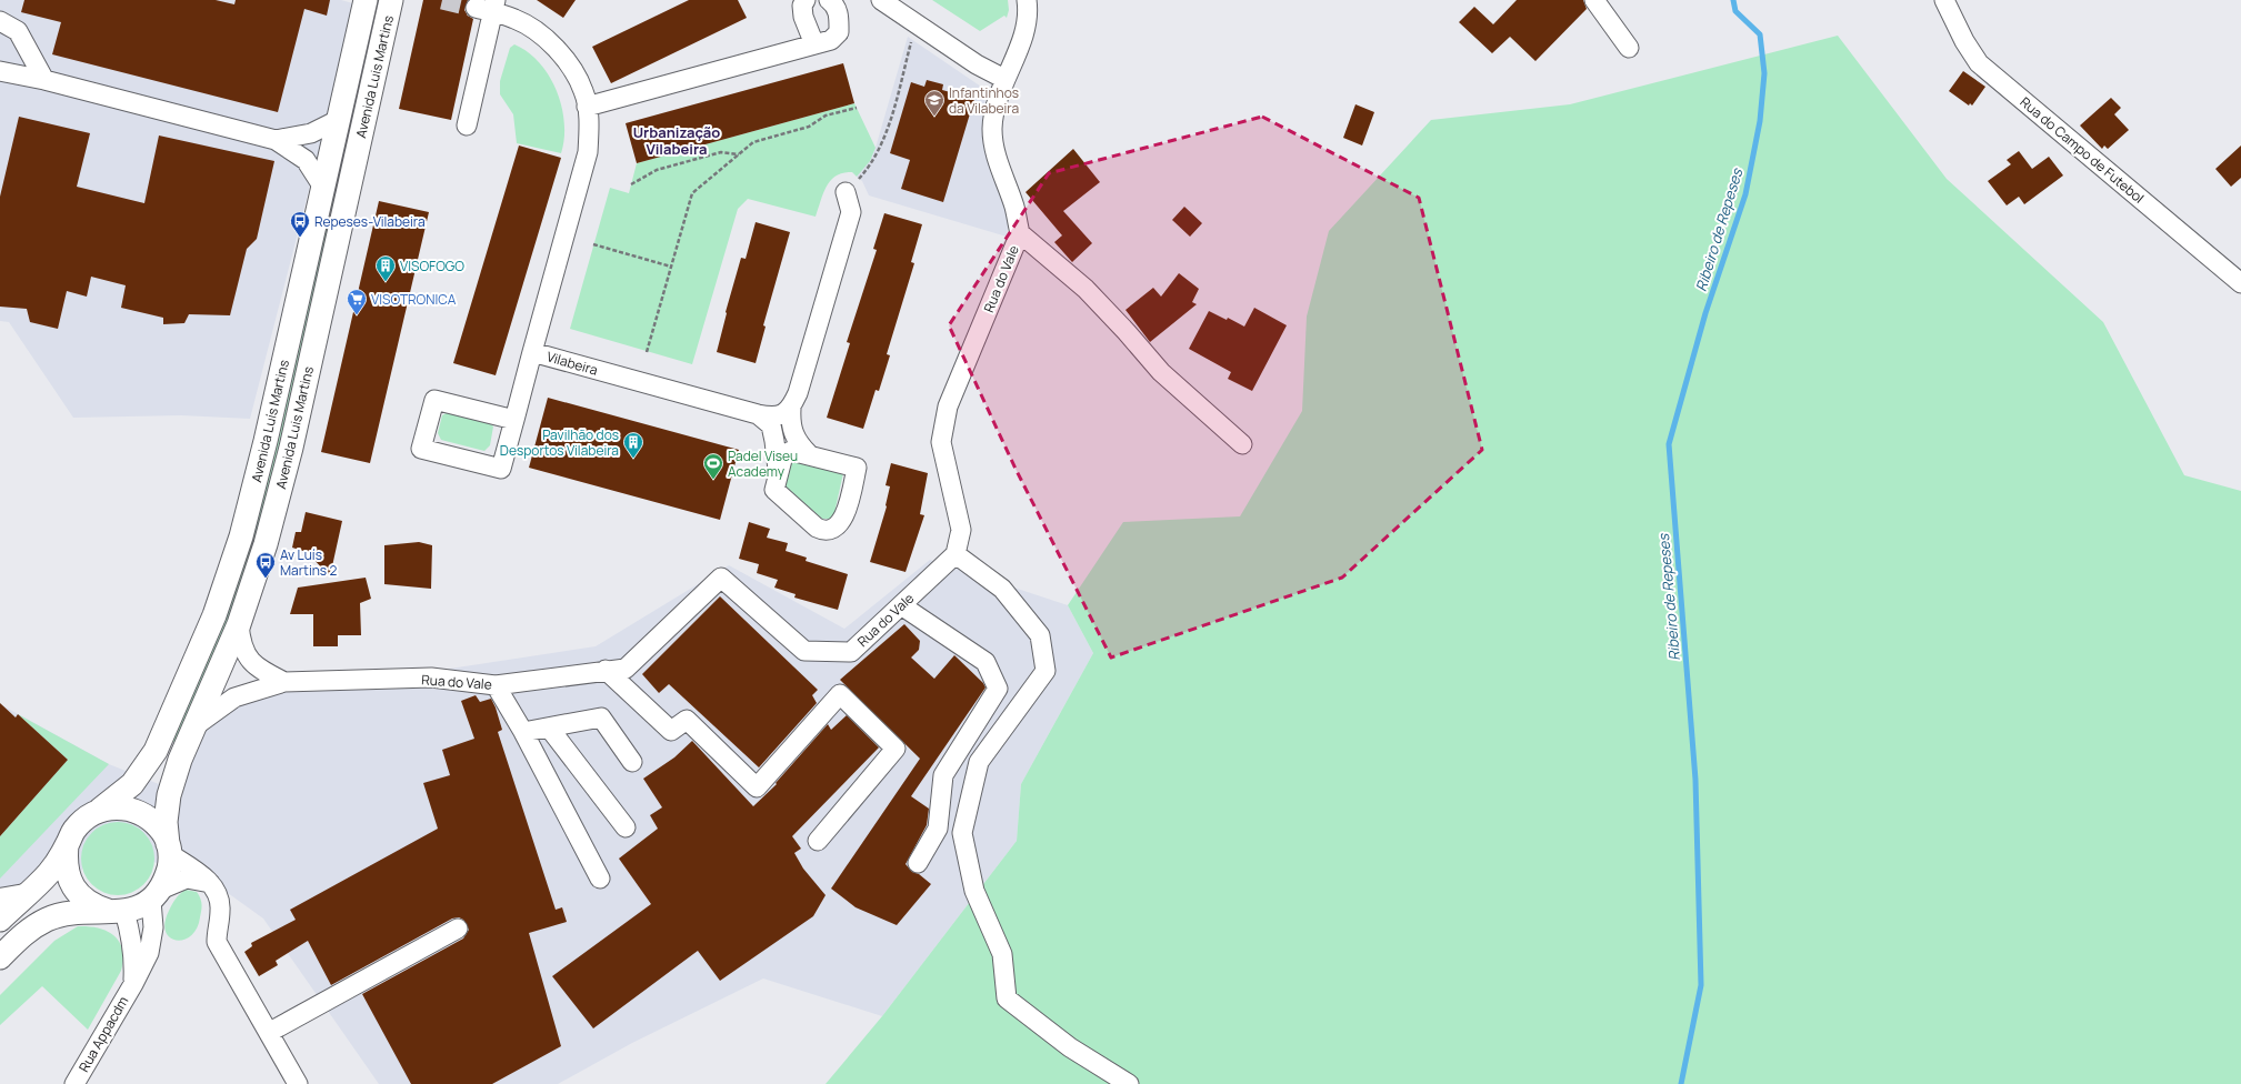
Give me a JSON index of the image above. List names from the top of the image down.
{
  "streets": {
    "main road": ["Avenida Luis Martins", "Avenida Luís Martins"],
    "street": [
      "Rua do Campo de Futebol",
      "Rua do Vale",
      "Vilabeira",
      "Rua Appacdm"
    ]
  },
  "crossings": [
    ["Avenida Luis Martins", "Avenida Luís Martins"],
    ["Avenida Luis Martins", "Rua Appacdm"],
    ["Avenida Luís Martins", "Rua Appacdm"]
  ],
  "districts": ["Urbanização Vilabeira"],
  "water": ["Ribeiro de Repeses"],
  "places": {
    "school or university": ["Infantinhos da Vilabeira"],
    "bus stop": ["Repeses-Vilabeira", "Av Luís Martins 2"],
    "building": ["VISOFOGO", "Pavilhão dos Desportos Vilabeira"],
    "supermarket": ["VISOTRONICA"],
    "sports": ["Padel Viseu Academy"]
  }
}
